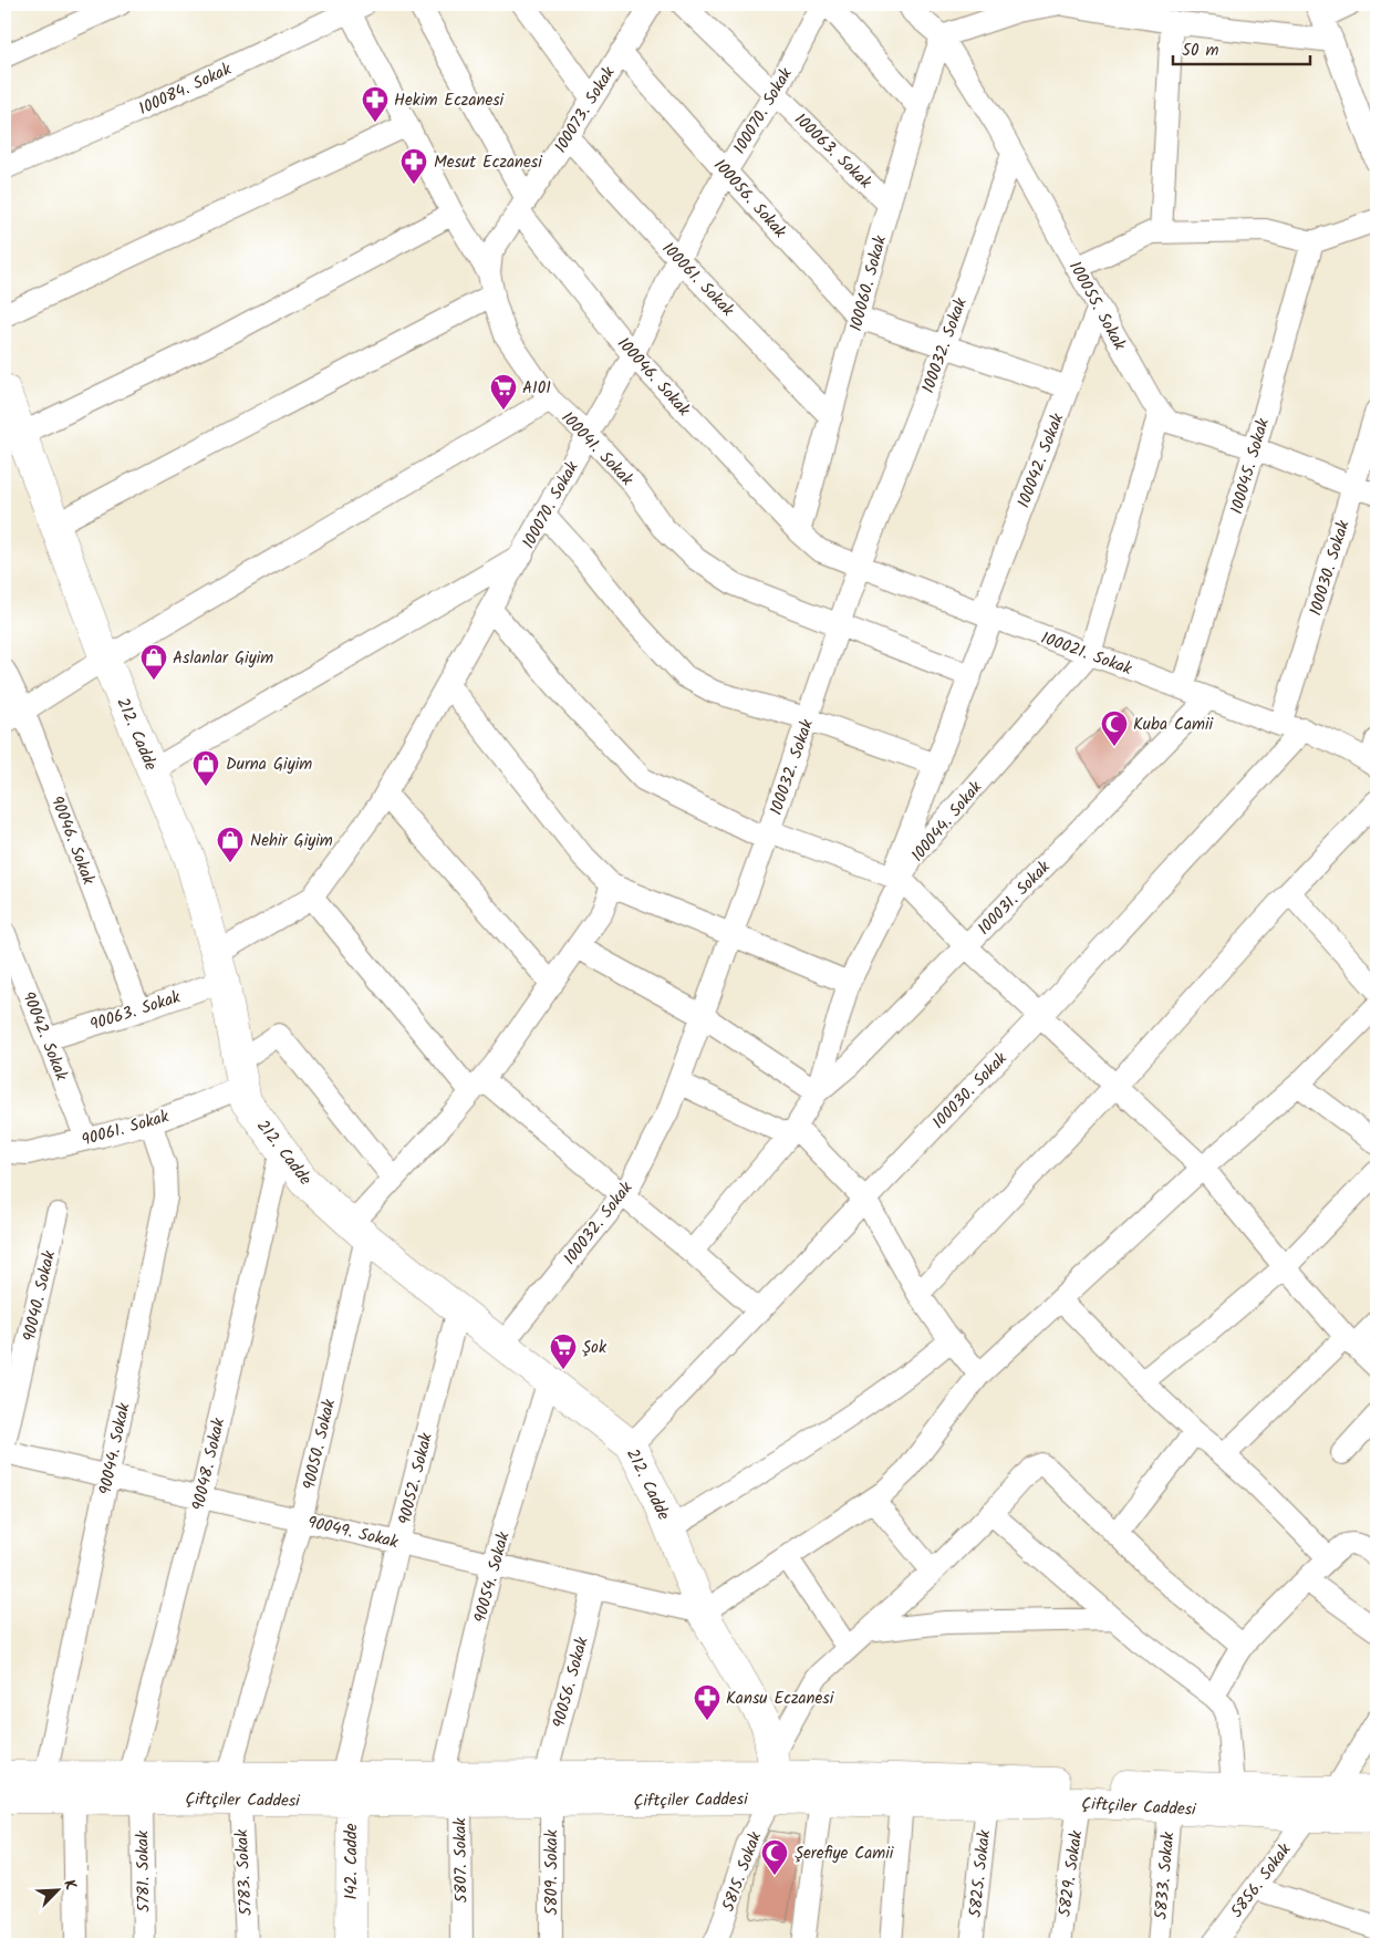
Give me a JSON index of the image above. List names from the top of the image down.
{
  "streets": {
    "street": [
      "100084. Sokak",
      "100073. Sokak",
      "100070. Sokak",
      "100063. Sokak",
      "100056. Sokak",
      "100061. Sokak",
      "100060. Sokak",
      "100055. Sokak",
      "100032. Sokak",
      "100046. Sokak",
      "100041. Sokak",
      "100042. Sokak",
      "100045. Sokak",
      "100030. Sokak",
      "100021. Sokak",
      "212. Cadde",
      "100044. Sokak",
      "90046. Sokak",
      "100031. Sokak",
      "90063. Sokak",
      "90042. Sokak",
      "90061. Sokak",
      "90040. Sokak",
      "90050. Sokak",
      "90044. Sokak",
      "90048. Sokak",
      "90052. Sokak",
      "90049. Sokak",
      "90054. Sokak",
      "90056. Sokak",
      "Çiftçiler Caddesi",
      "5807. Sokak",
      "142. Cadde",
      "5781. Sokak",
      "5815. Sokak",
      "5783. Sokak",
      "5809. Sokak",
      "5825. Sokak",
      "5829. Sokak",
      "5833. Sokak",
      "5856. Sokak"
    ]
  },
  "crossings": [
    ["100084. Sokak", "100041. Sokak"],
    ["100073. Sokak", "100056. Sokak"],
    ["100073. Sokak", "100061. Sokak"],
    ["100073. Sokak", "100046. Sokak"],
    ["100073. Sokak", "100041. Sokak"],
    ["100070. Sokak", "100063. Sokak"],
    ["100070. Sokak", "100056. Sokak"],
    ["100070. Sokak", "100061. Sokak"],
    ["100070. Sokak", "100046. Sokak"],
    ["100070. Sokak", "100041. Sokak"],
    ["100070. Sokak", "212. Cadde"],
    ["100070. Sokak", "90063. Sokak"],
    ["100063. Sokak", "100060. Sokak"],
    ["100056. Sokak", "100060. Sokak"],
    ["100061. Sokak", "100060. Sokak"],
    ["100060. Sokak", "100055. Sokak"],
    ["100060. Sokak", "100046. Sokak"],
    ["100060. Sokak", "100021. Sokak"],
    ["100055. Sokak", "100032. Sokak"],
    ["100055. Sokak", "100042. Sokak"],
    ["100055. Sokak", "100045. Sokak"],
    ["100055. Sokak", "100030. Sokak"],
    ["100055. Sokak", "100044. Sokak"],
    ["100032. Sokak", "100041. Sokak"],
    ["100032. Sokak", "100021. Sokak"],
    ["100032. Sokak", "212. Cadde"],
    ["100046. Sokak", "100021. Sokak"],
    ["100041. Sokak", "100042. Sokak"],
    ["100042. Sokak", "100021. Sokak"],
    ["100042. Sokak", "100044. Sokak"],
    ["100045. Sokak", "100021. Sokak"],
    ["100030. Sokak", "100021. Sokak"],
    ["100030. Sokak", "212. Cadde"],
    ["100021. Sokak", "100044. Sokak"],
    ["100021. Sokak", "100031. Sokak"],
    ["212. Cadde", "90063. Sokak"],
    ["212. Cadde", "90061. Sokak"],
    ["212. Cadde", "90050. Sokak"],
    ["212. Cadde", "90048. Sokak"],
    ["212. Cadde", "90052. Sokak"],
    ["212. Cadde", "90049. Sokak"],
    ["212. Cadde", "90054. Sokak"],
    ["212. Cadde", "Çiftçiler Caddesi"],
    ["212. Cadde", "5815. Sokak"],
    ["100044. Sokak", "100031. Sokak"],
    ["90046. Sokak", "90063. Sokak"],
    ["90063. Sokak", "90042. Sokak"],
    ["90042. Sokak", "90061. Sokak"],
    ["90061. Sokak", "90044. Sokak"],
    ["90050. Sokak", "90049. Sokak"],
    ["90050. Sokak", "Çiftçiler Caddesi"],
    ["90050. Sokak", "5783. Sokak"],
    ["90044. Sokak", "90049. Sokak"],
    ["90044. Sokak", "Çiftçiler Caddesi"],
    ["90048. Sokak", "90049. Sokak"],
    ["90048. Sokak", "Çiftçiler Caddesi"],
    ["90048. Sokak", "5781. Sokak"],
    ["90052. Sokak", "90049. Sokak"],
    ["90052. Sokak", "Çiftçiler Caddesi"],
    ["90052. Sokak", "142. Cadde"],
    ["90049. Sokak", "90054. Sokak"],
    ["90049. Sokak", "90056. Sokak"],
    ["90054. Sokak", "Çiftçiler Caddesi"],
    ["90054. Sokak", "5807. Sokak"],
    ["90056. Sokak", "Çiftçiler Caddesi"],
    ["90056. Sokak", "5809. Sokak"],
    ["Çiftçiler Caddesi", "5807. Sokak"],
    ["Çiftçiler Caddesi", "142. Cadde"],
    ["Çiftçiler Caddesi", "5781. Sokak"],
    ["Çiftçiler Caddesi", "5815. Sokak"],
    ["Çiftçiler Caddesi", "5783. Sokak"],
    ["Çiftçiler Caddesi", "5809. Sokak"],
    ["Çiftçiler Caddesi", "5825. Sokak"],
    ["Çiftçiler Caddesi", "5829. Sokak"],
    ["Çiftçiler Caddesi", "5833. Sokak"],
    ["Çiftçiler Caddesi", "5856. Sokak"]
  ],
  "places": {
    "pharmacy": ["Hekim Eczanesi", "Mesut Eczanesi", "Kansu Eczanesi"],
    "supermarket": ["A101", "Şok"],
    "shop": ["Aslanlar Giyim", "Durna Giyim", "Nehir Giyim"],
    "mosque": ["Kuba Camii", "Şerefiye Camii"]
  },
  "scale_bar": "50 m",
  "north": "top right"
}
